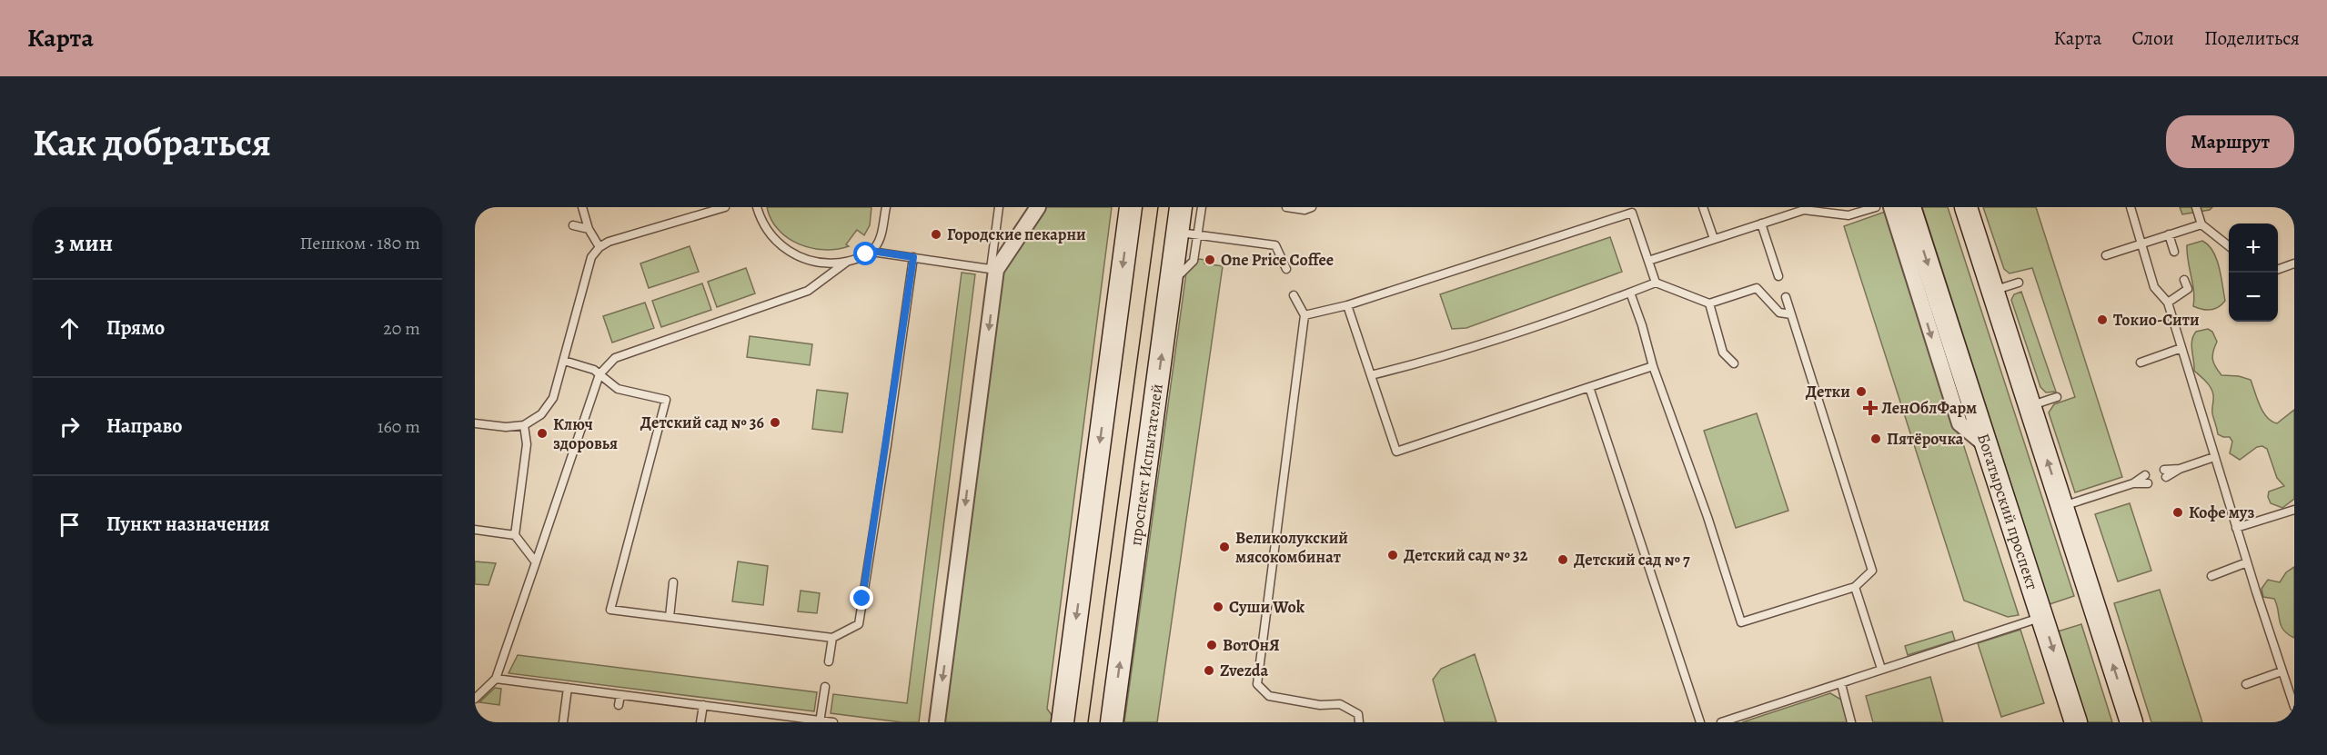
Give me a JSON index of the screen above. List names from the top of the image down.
{
  "streets": {
    "main road": ["проспект Испытателей", "Богатырский проспект"]
  },
  "places": {
    "other": [
      "Городские пекарни",
      "One Price Coffee",
      "Токио-Сити",
      "Детки",
      "Детский сад № 36",
      "Ключ здоровья",
      "Пятёрочка",
      "Кофе муз",
      "Великолукский мясокомбинат",
      "Детский сад № 32",
      "Детский сад № 7",
      "Суши Wok",
      "ВотОнЯ",
      "Zvezda"
    ],
    "health": ["ЛенОблФарм"]
  },
  "page": {
    "header": "Карта",
    "nav": ["Карта", "Слои", "Поделиться"],
    "buttons": "Маршрут",
    "title": "Как добраться",
    "heading": ["3 мин", "Пешком · 180 m"],
    "map_buttons": ["+", "−"],
    "list": [
      ["Прямо", "20 m"],
      ["Направо", "160 m"],
      "Пункт назначения"
    ]
  }
}
